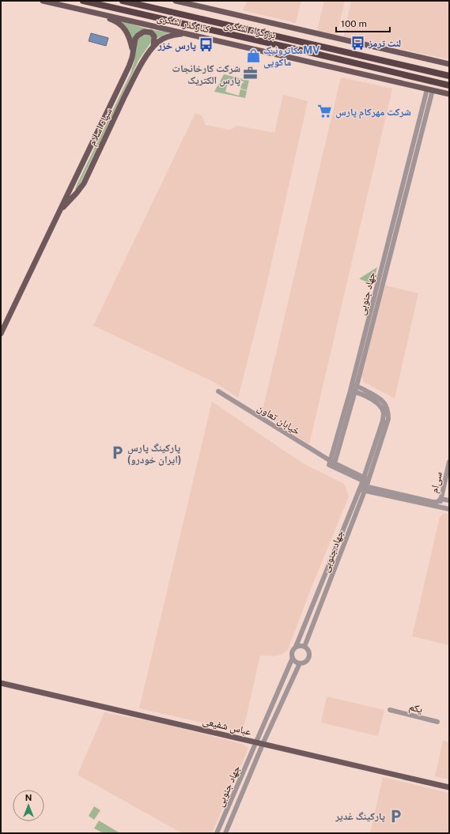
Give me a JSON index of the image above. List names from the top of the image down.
{
  "streets": {
    "highway": ["بزرگراه لشگری"],
    "main road": ["کنارگذر لشگری", "سپاه اسلام", "عباس شفیعی"],
    "street": [
      "جهاد جنوبی",
      "خیابان تعاون",
      "سی‌ام",
      "یکم"
    ]
  },
  "crossings": [
    ["کنارگذر لشگری", "جهاد جنوبی"],
    ["جهاد جنوبی", "خیابان تعاون"],
    ["جهاد جنوبی", "عباس شفیعی"]
  ],
  "places": {
    "bus stop": ["لنت ترمز", "پارس خزر"],
    "shop": ["مکاترونیکMV ماکویی"],
    "office": ["شرکت کارخانجات پارس الکتریک"],
    "supermarket": ["شرکت مهرکام پارس"],
    "parking": ["پارکینگ پارس (ایران خودرو)", "پارکینگ غدیر"]
  },
  "scale_bar": "100 m",
  "north": "top"
}
